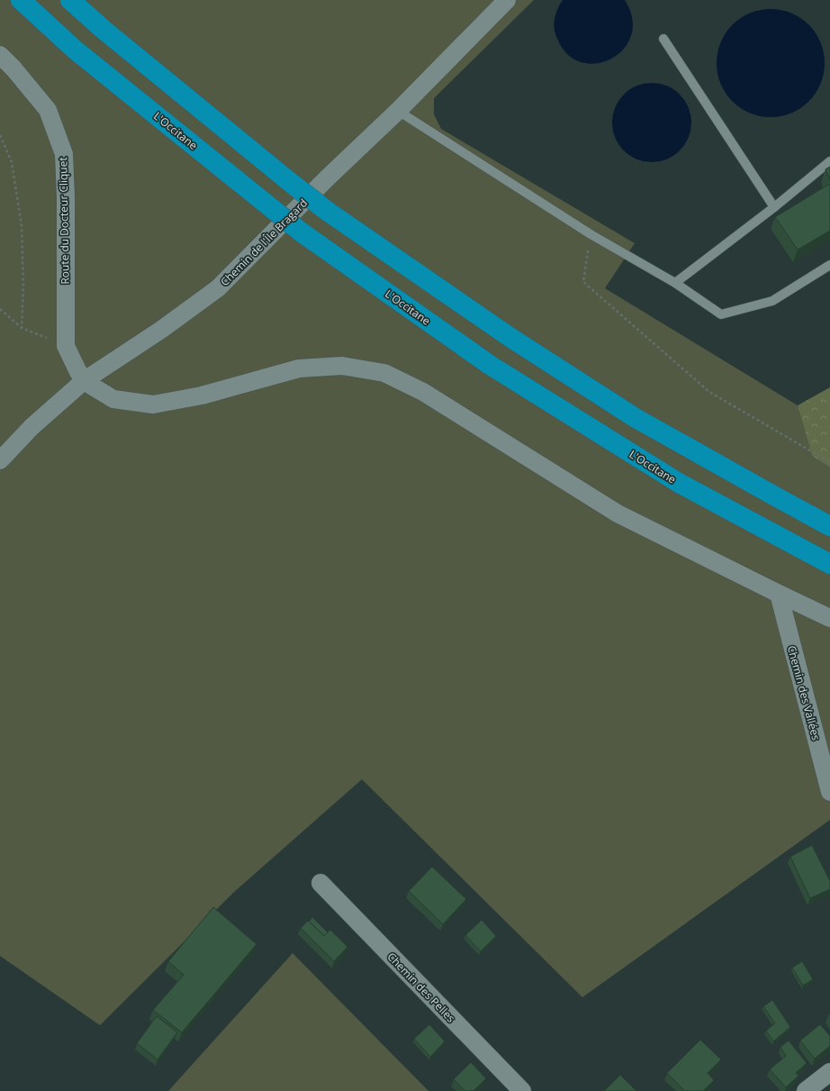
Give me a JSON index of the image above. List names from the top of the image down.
{
  "streets": {
    "highway": ["L'Occitane"],
    "street": [
      "Route du Docteur Cliquet",
      "Chemin de l'Île Bragard",
      "Chemin des Vallées",
      "Chemin des Pelles"
    ]
  },
  "crossings": [
    ["Route du Docteur Cliquet", "Chemin de l'Île Bragard"]
  ]
}
